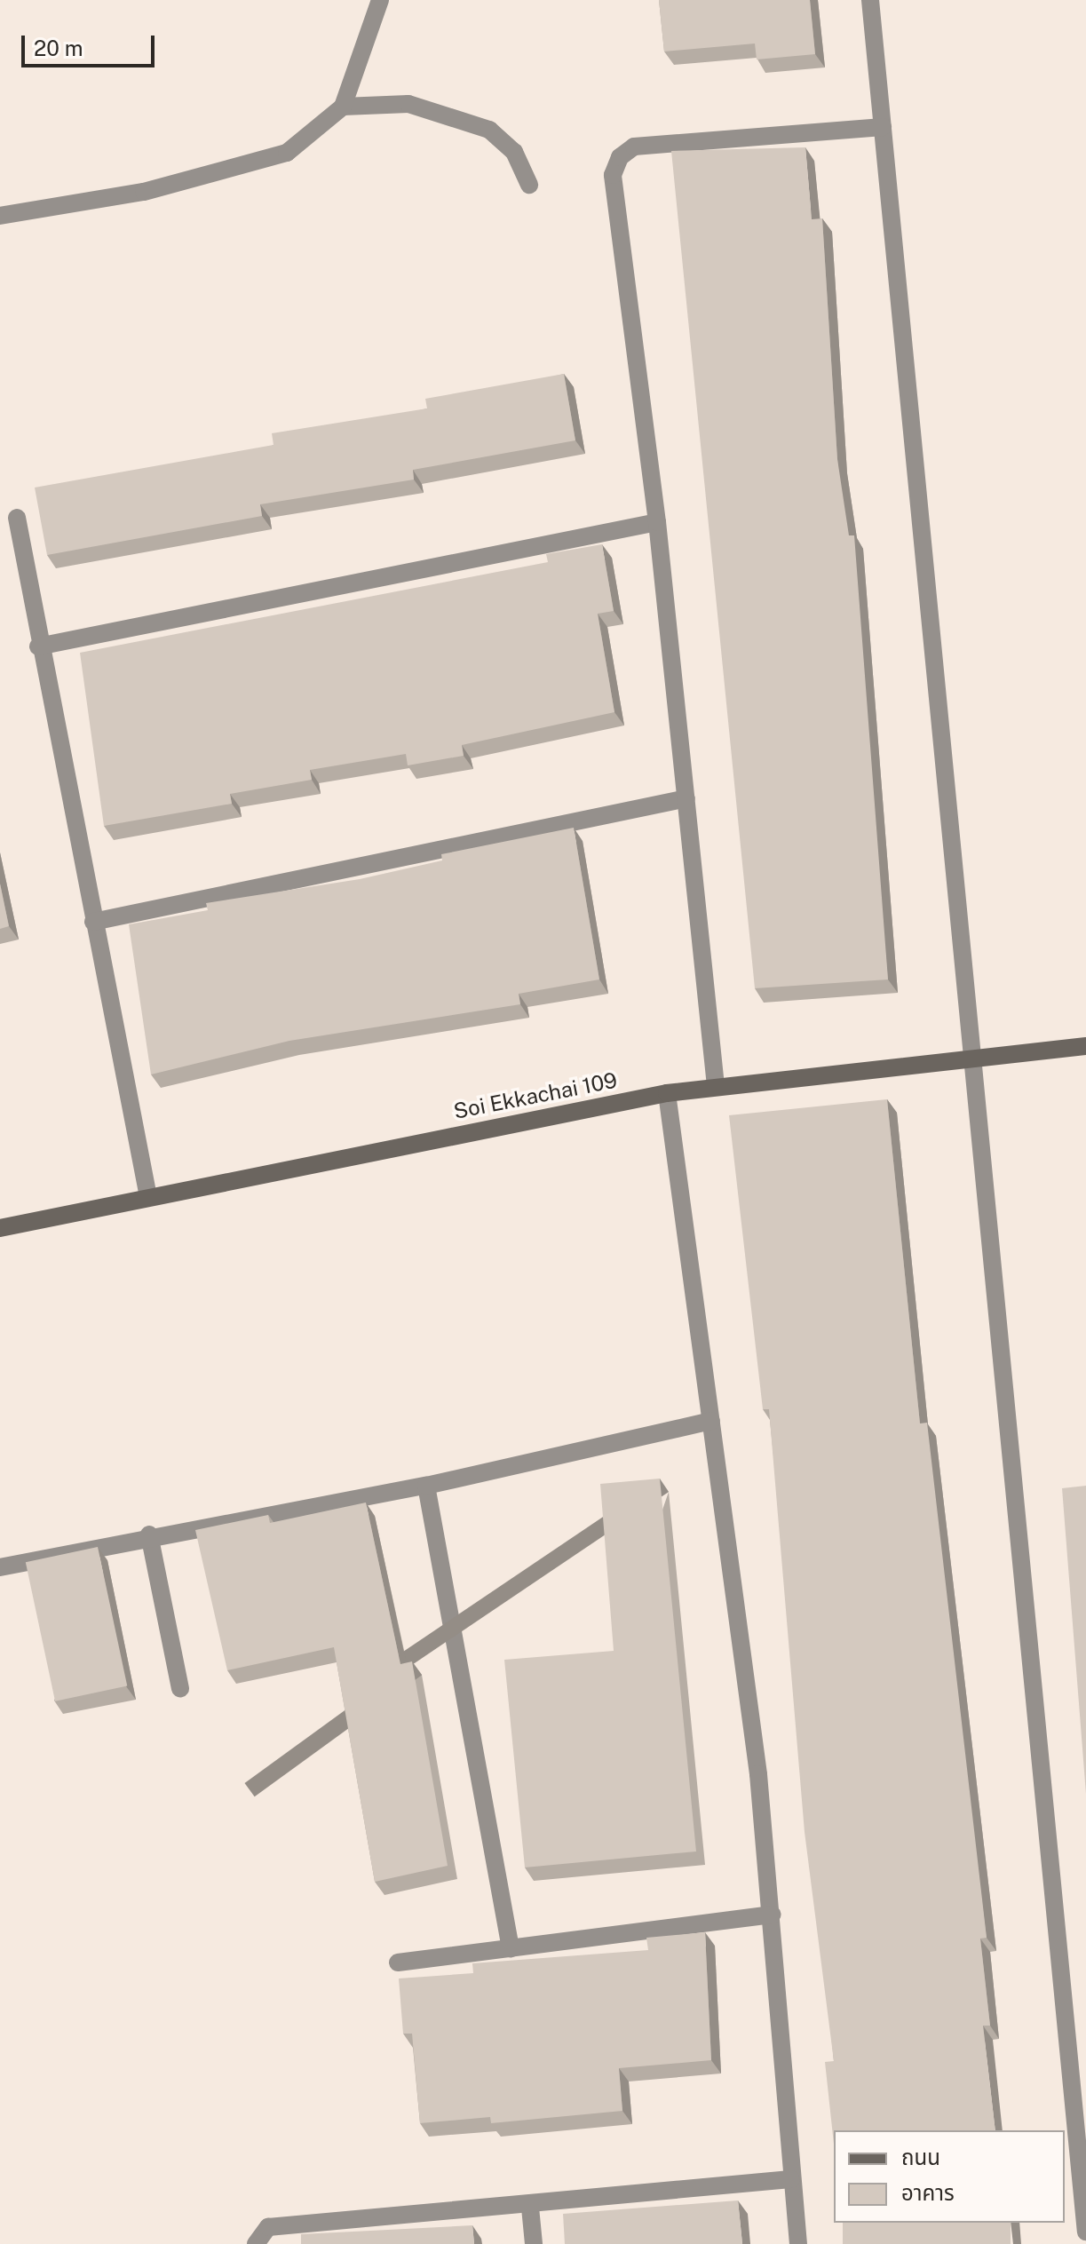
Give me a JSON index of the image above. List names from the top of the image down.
{
  "streets": {
    "street": ["Soi Ekkachai 109"]
  },
  "legend": ["ถนน", "อาคาร"],
  "scale_bar": "20 m"
}
